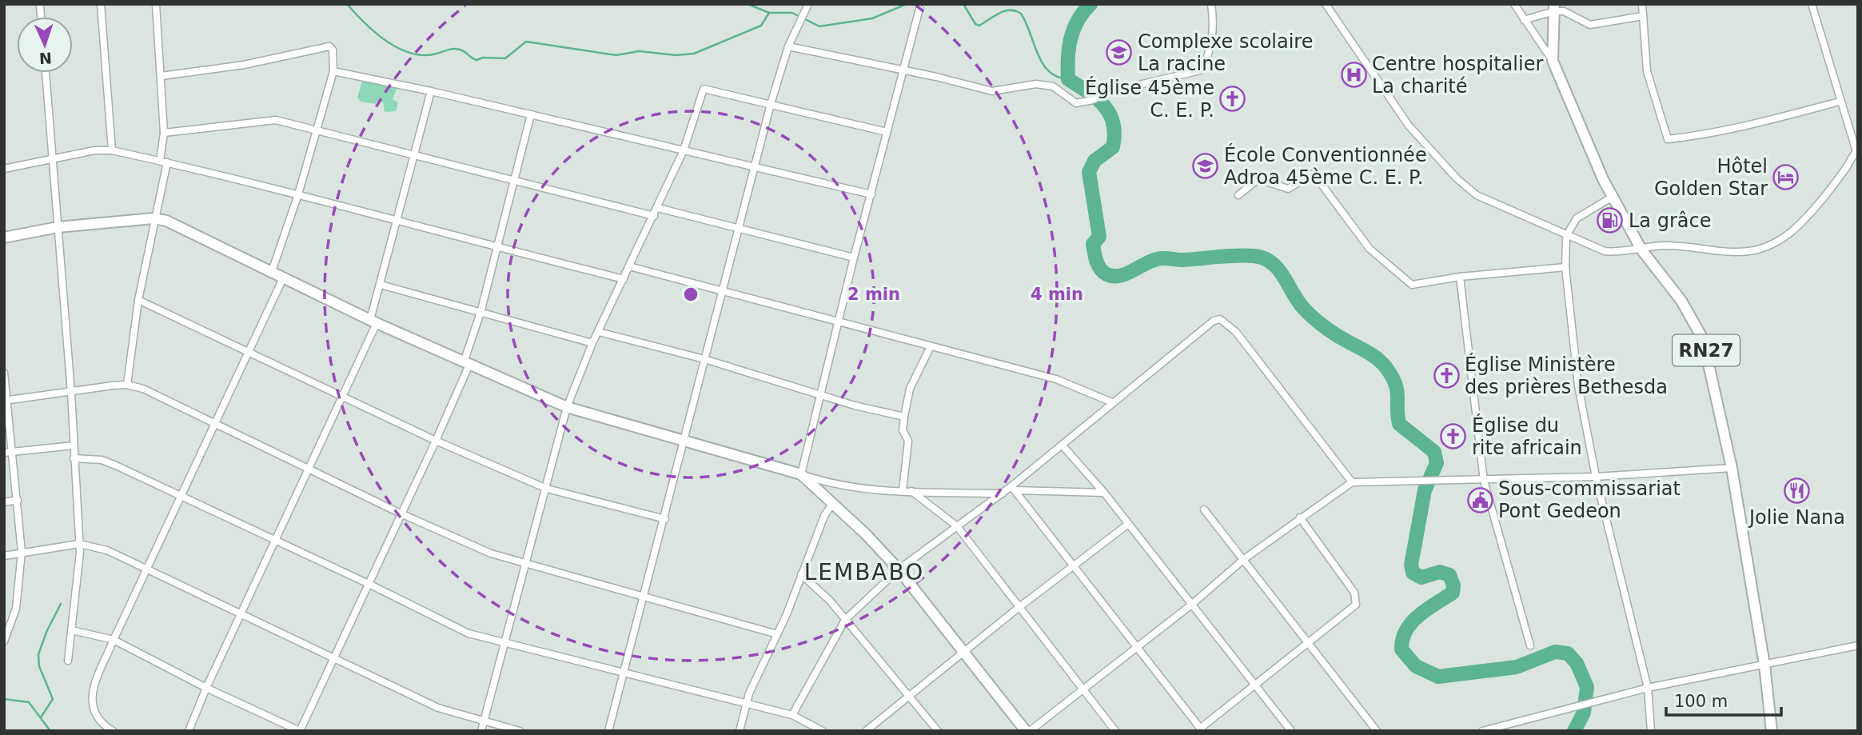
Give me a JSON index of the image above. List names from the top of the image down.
{
  "streets": {
    "street": ["RN27"]
  },
  "districts": ["LEMBABO"],
  "places": {
    "school or university": ["Complexe scolaire La racine", "École Conventionnée Adroa 45ème C. E. P."],
    "hospital": ["Centre hospitalier La charité"],
    "church": ["Église 45ème C. E. P.", "Église Ministère des prières Bethesda", "Église du rite africain"],
    "hotel": ["Hôtel Golden Star"],
    "fuel station": ["La grâce"],
    "restaurant": ["Jolie Nana"],
    "public building": ["Sous-commissariat Pont Gedeon"]
  },
  "scale_bar": "100 m",
  "north": "bottom",
  "rings": ["2 min", "4 min"]
}
